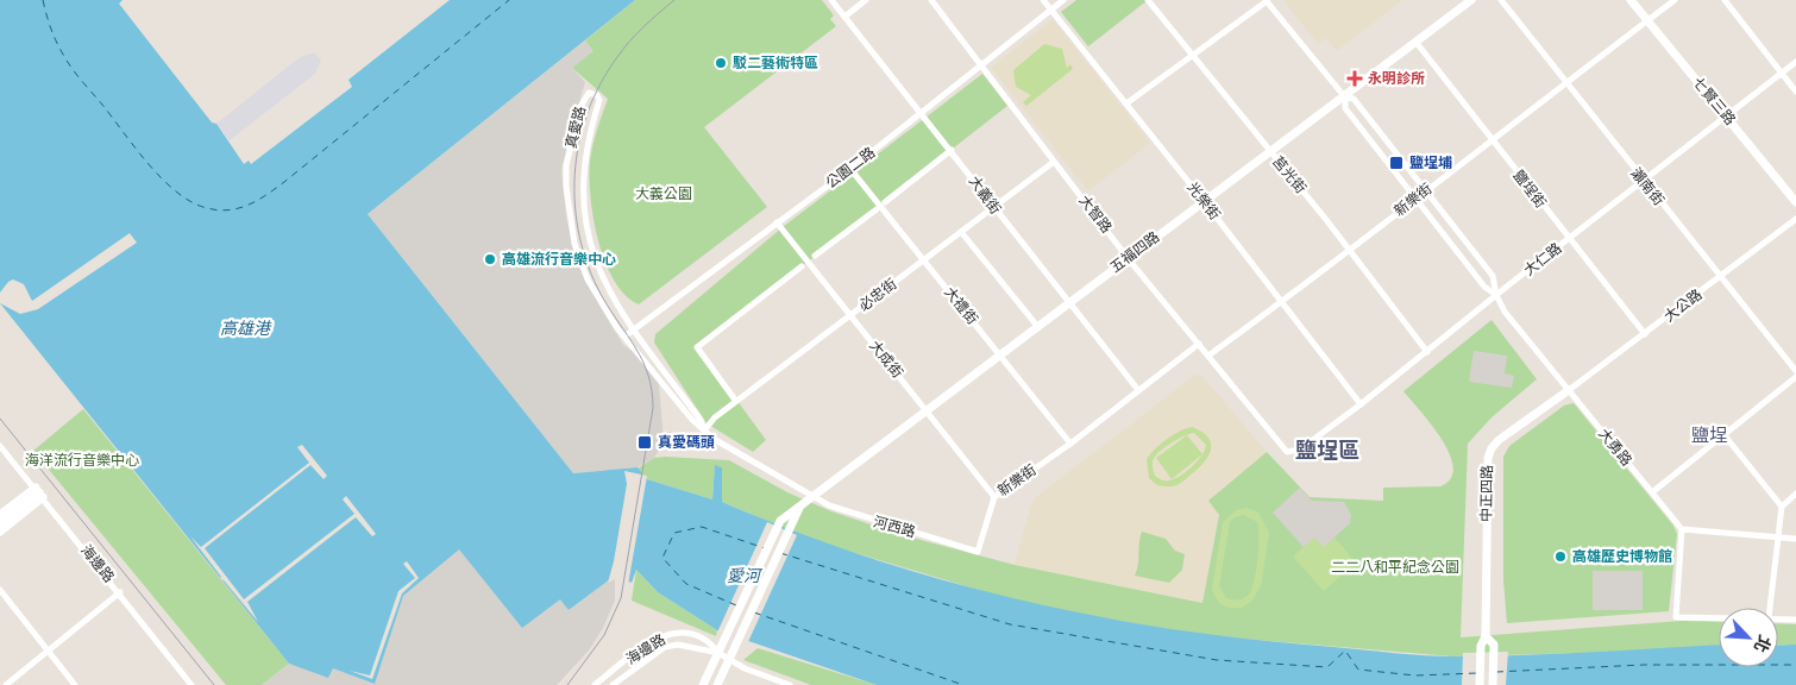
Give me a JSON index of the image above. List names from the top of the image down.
{
  "streets": {
    "street": [
      "七賢三路",
      "真愛路",
      "公園二路",
      "莒光街",
      "瀨南街",
      "鹽埕街",
      "大義街",
      "新樂街",
      "光榮街",
      "大智路",
      "五福四路",
      "大仁路",
      "必忠街",
      "大禮街",
      "大公路",
      "大成街",
      "大勇路",
      "中正四路",
      "河西路",
      "海邊路"
    ]
  },
  "crossings": [
    ["七賢三路", "新樂街"],
    ["七賢三路", "大仁路"],
    ["真愛路", "公園二路"],
    ["公園二路", "大義街"],
    ["公園二路", "光榮街"],
    ["公園二路", "大智路"],
    ["公園二路", "大禮街"],
    ["公園二路", "大成街"],
    ["莒光街", "新樂街"],
    ["莒光街", "五福四路"],
    ["莒光街", "大仁路"],
    ["瀨南街", "新樂街"],
    ["瀨南街", "大仁路"],
    ["瀨南街", "大公路"],
    ["鹽埕街", "新樂街"],
    ["鹽埕街", "五福四路"],
    ["鹽埕街", "大仁路"],
    ["鹽埕街", "大公路"],
    ["大義街", "新樂街"],
    ["大義街", "五福四路"],
    ["大義街", "必忠街"],
    ["新樂街", "光榮街"],
    ["新樂街", "大智路"],
    ["新樂街", "大禮街"],
    ["新樂街", "大成街"],
    ["新樂街", "大勇路"],
    ["新樂街", "河西路"],
    ["光榮街", "五福四路"],
    ["光榮街", "大仁路"],
    ["大智路", "五福四路"],
    ["大智路", "大仁路"],
    ["大智路", "必忠街"],
    ["五福四路", "大禮街"],
    ["五福四路", "大成街"],
    ["五福四路", "大勇路"],
    ["五福四路", "河西路"],
    ["五福四路", "海邊路"],
    ["大仁路", "大勇路"],
    ["必忠街", "大禮街"],
    ["必忠街", "大成街"],
    ["大公路", "大勇路"],
    ["大公路", "中正四路"],
    ["大勇路", "中正四路"]
  ],
  "districts": ["鹽埕", "鹽埕區"],
  "water": ["高雄港", "愛河"],
  "parks": ["大義公園", "海洋流行音樂中心", "二二八和平紀念公園"],
  "places": {
    "other": ["駁二藝術特區", "高雄流行音樂中心", "高雄歷史博物館"],
    "health": ["永明診所"],
    "transit": ["鹽埕埔", "真愛碼頭"]
  },
  "north": "bottom right"
}
